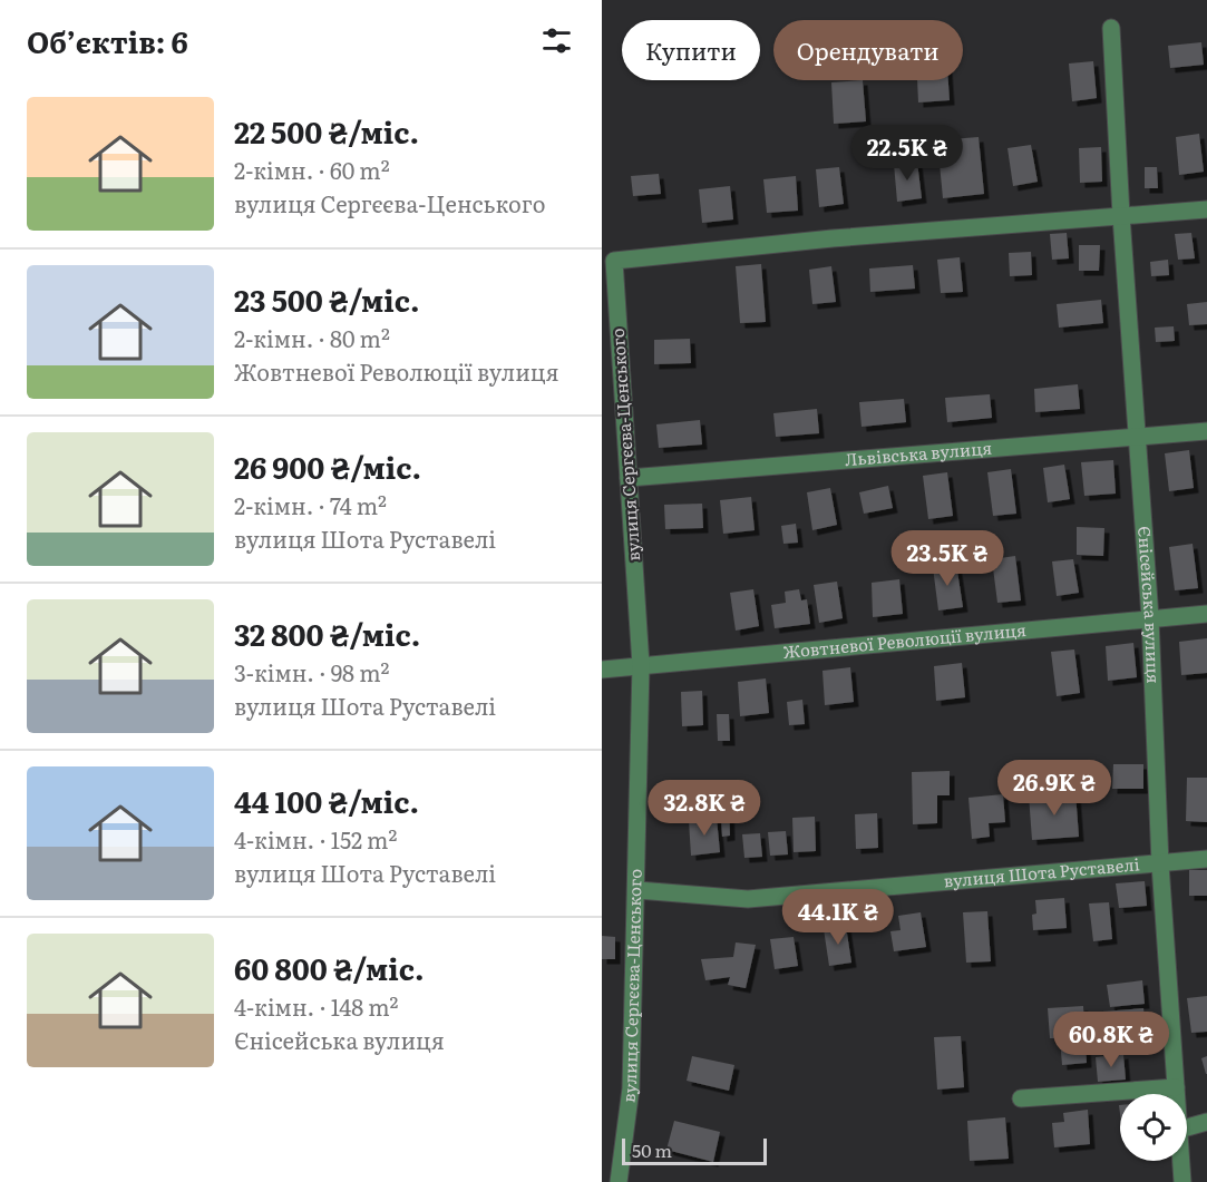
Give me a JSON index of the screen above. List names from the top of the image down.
{
  "streets": {
    "street": [
      "вулиця Сергєєва-Ценського",
      "Львівська вулиця",
      "Єнісейська вулиця",
      "Жовтневої Революції вулиця",
      "вулиця Шота Руставелі"
    ]
  },
  "crossings": [
    ["вулиця Сергєєва-Ценського", "Львівська вулиця"],
    ["вулиця Сергєєва-Ценського", "Єнісейська вулиця"],
    ["вулиця Сергєєва-Ценського", "Жовтневої Революції вулиця"],
    ["вулиця Сергєєва-Ценського", "вулиця Шота Руставелі"],
    ["Львівська вулиця", "Єнісейська вулиця"],
    ["Єнісейська вулиця", "Жовтневої Революції вулиця"],
    ["Єнісейська вулиця", "вулиця Шота Руставелі"]
  ],
  "scale_bar": "50 m",
  "page": {
    "heading": "Об’єктів: 6",
    "chip": ["Купити", "Орендувати"],
    "list": [
      {
        "name": "22 500 ₴/міс.",
        "note": "2-кімн. · 60 m² · вулиця Сергєєва-Ценського"
      },
      {
        "name": "23 500 ₴/міс.",
        "note": "2-кімн. · 80 m² · Жовтневої Революції вулиця"
      },
      {
        "name": "26 900 ₴/міс.",
        "note": "2-кімн. · 74 m² · вулиця Шота Руставелі"
      },
      {
        "name": "32 800 ₴/міс.",
        "note": "3-кімн. · 98 m² · вулиця Шота Руставелі"
      },
      {
        "name": "44 100 ₴/міс.",
        "note": "4-кімн. · 152 m² · вулиця Шота Руставелі"
      },
      {
        "name": "60 800 ₴/міс.",
        "note": "4-кімн. · 148 m² · Єнісейська вулиця"
      }
    ],
    "price": [
      "22.5K ₴",
      "23.5K ₴",
      "26.9K ₴",
      "32.8K ₴",
      "44.1K ₴",
      "60.8K ₴"
    ],
    "scale": "50 m"
  }
}
